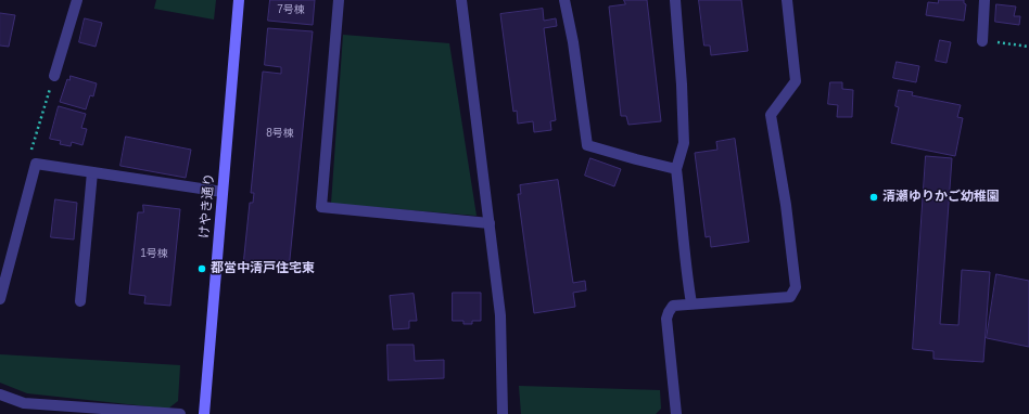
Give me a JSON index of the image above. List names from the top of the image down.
{
  "streets": {
    "street": ["けやき通り"]
  },
  "places": ["清瀬ゆりかご幼稚園", "都営中清戸住宅東"],
  "house_numbers": ["7号棟", "8号棟", "1号棟"]
}
